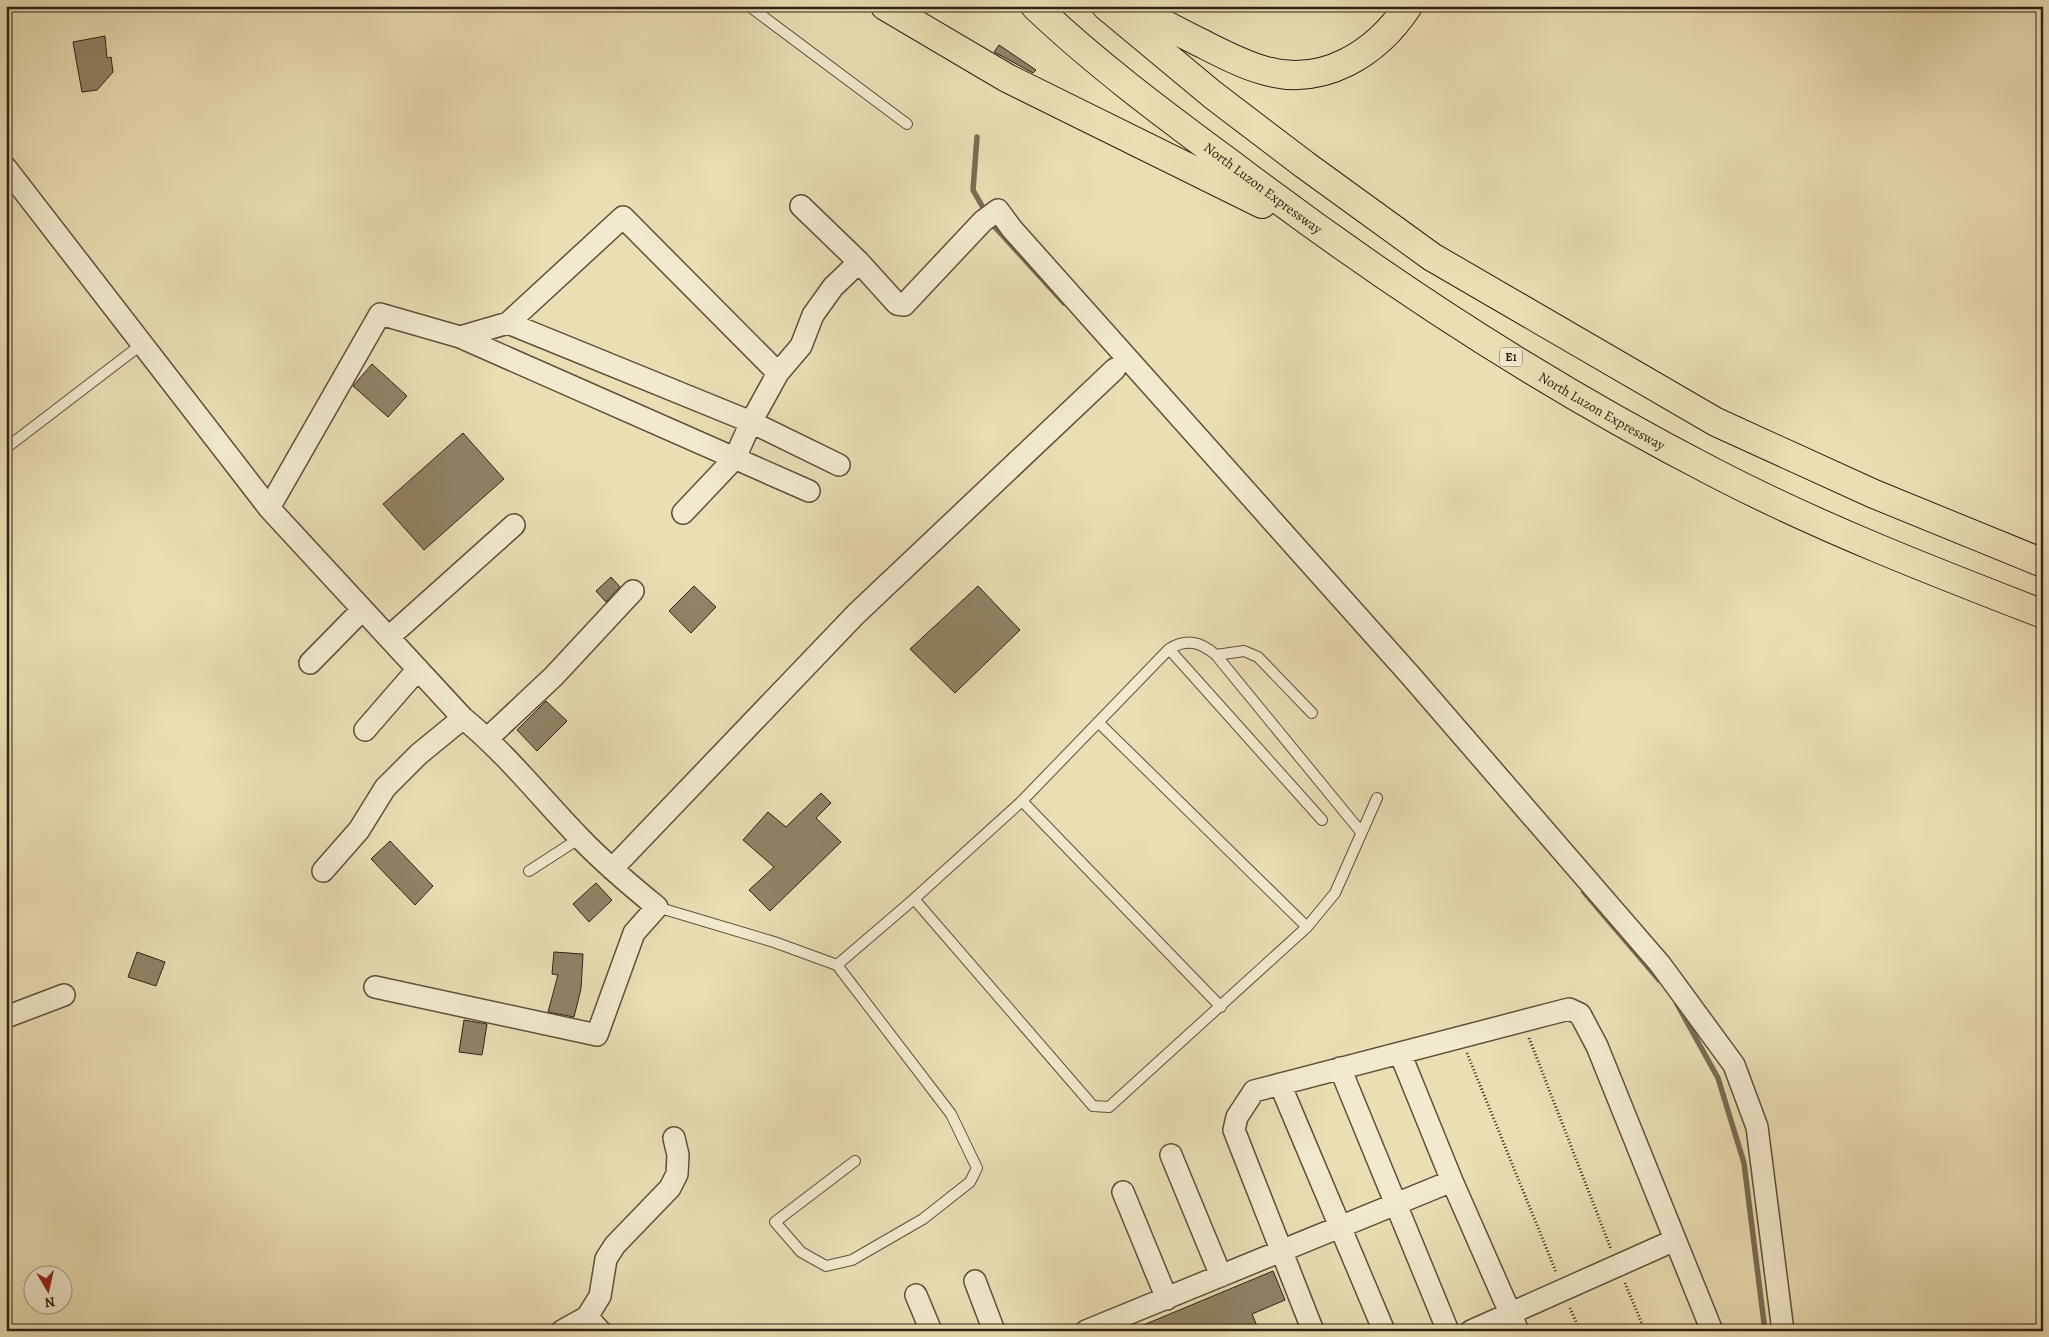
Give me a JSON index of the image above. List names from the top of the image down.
{
  "streets": {
    "highway": ["North Luzon Expressway", "E1"]
  },
  "north": "bottom"
}
